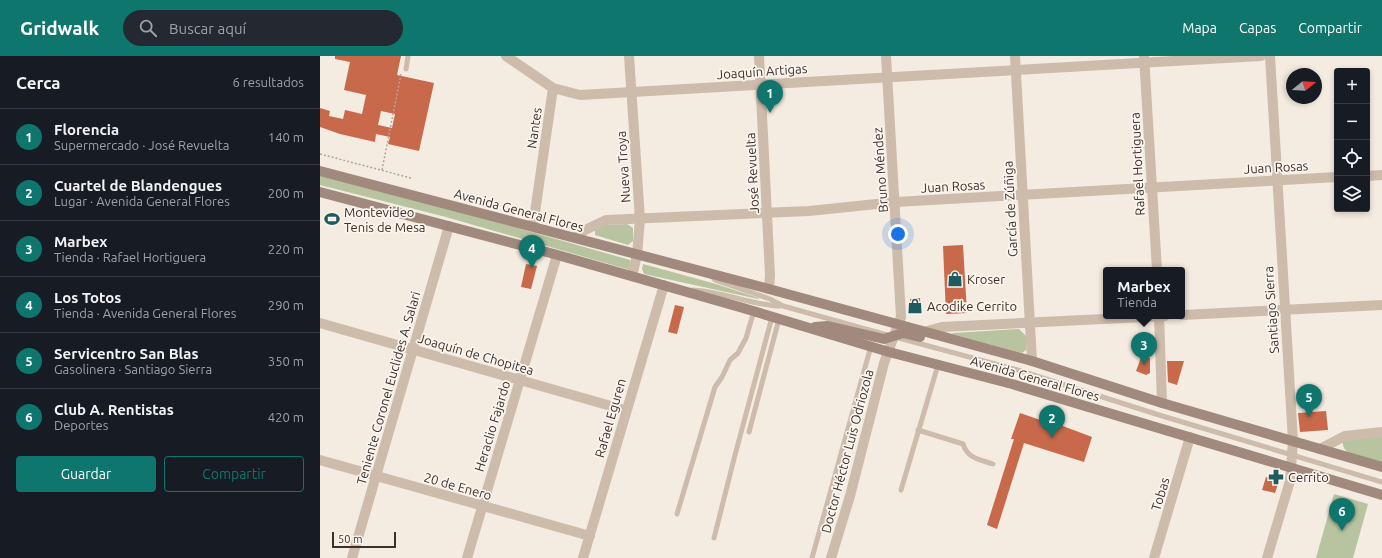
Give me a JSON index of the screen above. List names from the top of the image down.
{
  "streets": {
    "main road": ["Avenida General Flores"],
    "street": [
      "Joaquín Artigas",
      "Nantes",
      "Rafael Hortiguera",
      "Nueva Troya",
      "Juan Rosas",
      "Bruno Méndez",
      "José Revuelta",
      "García de Zúñiga",
      "Santiago Sierra",
      "Joaquín de Chopitea",
      "Teniente Coronel Euclides A. Salari",
      "Rafael Eguren",
      "Heraclio Fajardo",
      "Doctor Héctor Luis Odriozola",
      "20 de Enero",
      "Tobas"
    ]
  },
  "crossings": [
    ["Joaquín Artigas", "Nantes"],
    ["Joaquín Artigas", "Rafael Hortiguera"],
    ["Joaquín Artigas", "Nueva Troya"],
    ["Joaquín Artigas", "Bruno Méndez"],
    ["Joaquín Artigas", "José Revuelta"],
    ["Joaquín Artigas", "García de Zúñiga"],
    ["Nantes", "Avenida General Flores"],
    ["Rafael Hortiguera", "Juan Rosas"],
    ["Nueva Troya", "Juan Rosas"],
    ["Nueva Troya", "Avenida General Flores"],
    ["Juan Rosas", "Bruno Méndez"],
    ["Juan Rosas", "José Revuelta"],
    ["Juan Rosas", "García de Zúñiga"],
    ["Juan Rosas", "Avenida General Flores"],
    ["Juan Rosas", "Santiago Sierra"],
    ["Bruno Méndez", "Avenida General Flores"],
    ["Bruno Méndez", "Doctor Héctor Luis Odriozola"],
    ["José Revuelta", "Avenida General Flores"],
    ["García de Zúñiga", "Avenida General Flores"],
    ["Avenida General Flores", "Santiago Sierra"],
    ["Avenida General Flores", "Teniente Coronel Euclides A. Salari"],
    ["Avenida General Flores", "Rafael Eguren"],
    ["Avenida General Flores", "Heraclio Fajardo"],
    ["Avenida General Flores", "Doctor Héctor Luis Odriozola"],
    ["Avenida General Flores", "Tobas"],
    ["Joaquín de Chopitea", "Teniente Coronel Euclides A. Salari"],
    ["Joaquín de Chopitea", "Rafael Eguren"],
    ["Joaquín de Chopitea", "Heraclio Fajardo"],
    ["Teniente Coronel Euclides A. Salari", "20 de Enero"],
    ["Rafael Eguren", "20 de Enero"],
    ["Heraclio Fajardo", "20 de Enero"]
  ],
  "places": {
    "sports": ["Montevideo Tenis de Mesa"],
    "shop": ["Kroser", "Acodike Cerrito"],
    "pharmacy": ["Cerrito"]
  },
  "scale_bar": "50 m",
  "north": "right",
  "page": {
    "header": "Gridwalk",
    "search": "Buscar aquí",
    "nav": ["Mapa", "Capas", "Compartir"],
    "heading": ["Cerca", "6 resultados"],
    "map_buttons": ["+", "−"],
    "pins": [
      "1",
      "4",
      "3",
      "5",
      "2",
      "6"
    ],
    "list": [
      {
        "mark": "1",
        "name": "Florencia",
        "note": "Supermercado · José Revuelta",
        "value": "140 m"
      },
      {
        "mark": "2",
        "name": "Cuartel de Blandengues",
        "note": "Lugar · Avenida General Flores",
        "value": "200 m"
      },
      {
        "mark": "3",
        "name": "Marbex",
        "note": "Tienda · Rafael Hortiguera",
        "value": "220 m"
      },
      {
        "mark": "4",
        "name": "Los Totos",
        "note": "Tienda · Avenida General Flores",
        "value": "290 m"
      },
      {
        "mark": "5",
        "name": "Servicentro San Blas",
        "note": "Gasolinera · Santiago Sierra",
        "value": "350 m"
      },
      {
        "mark": "6",
        "name": "Club A. Rentistas",
        "note": "Deportes",
        "value": "420 m"
      }
    ],
    "popup": ["Marbex", "Tienda"],
    "buttons": ["Guardar", "Compartir"],
    "scale": "50 m"
  }
}
